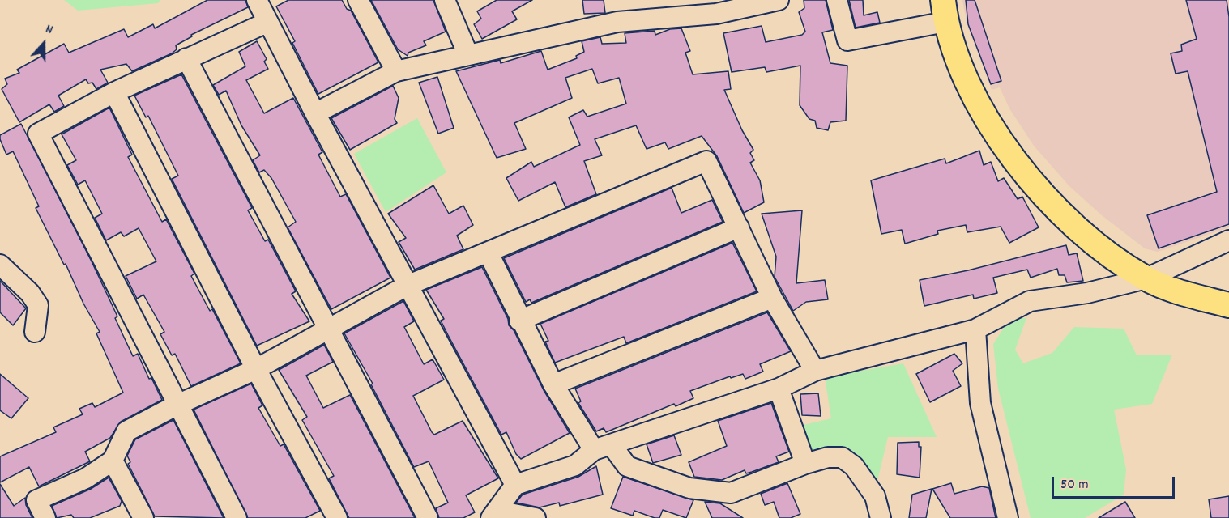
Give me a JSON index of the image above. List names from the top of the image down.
{
  "scale_bar": "50 m",
  "north": "top"
}
